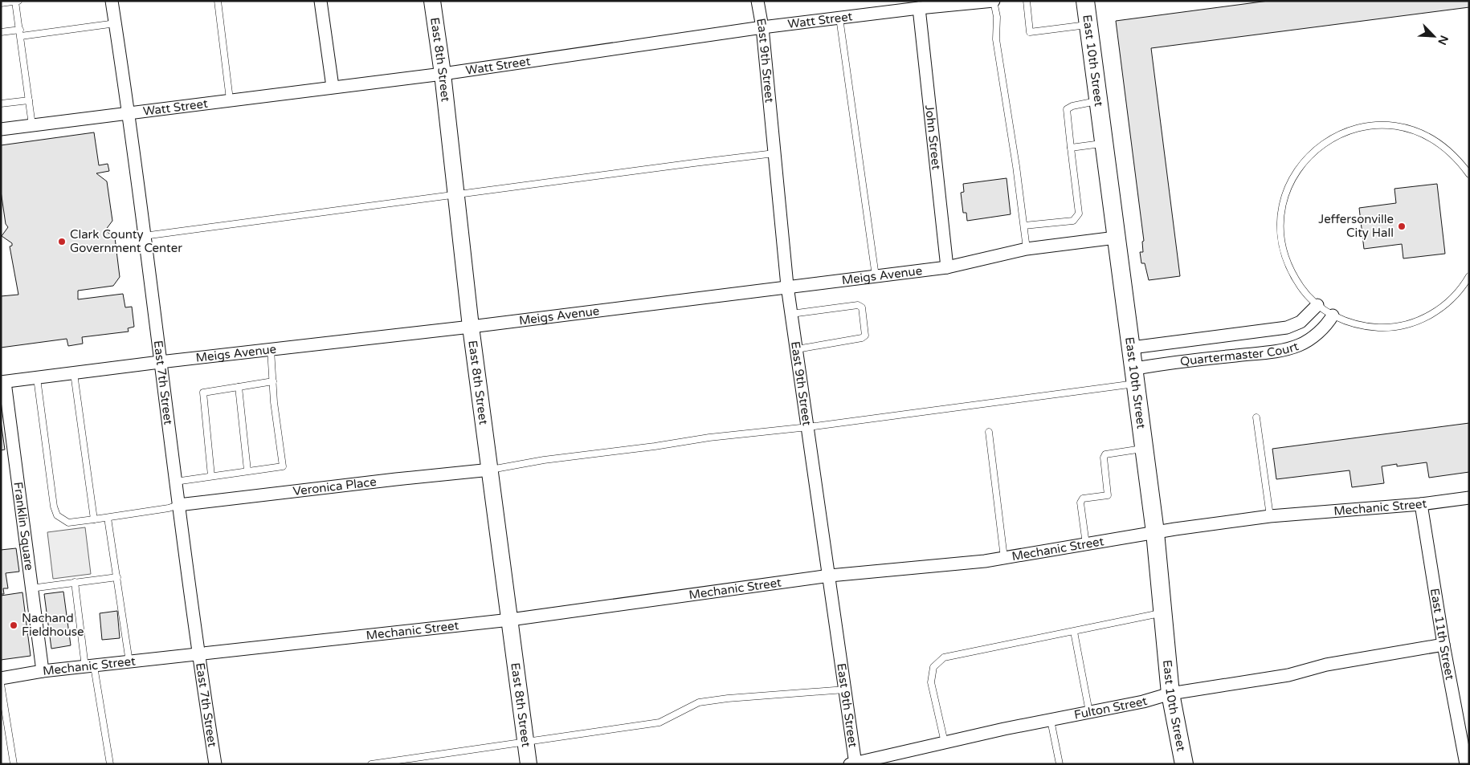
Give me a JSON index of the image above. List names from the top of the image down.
{
  "streets": {
    "main road": ["East 8th Street", "East 10th Street"],
    "street": [
      "Watt Street",
      "East 9th Street",
      "John Street",
      "Meigs Avenue",
      "Quartermaster Court",
      "East 7th Street",
      "Veronica Place",
      "Mechanic Street",
      "Franklin Square",
      "East 11th Street",
      "Fulton Street"
    ]
  },
  "crossings": [
    ["Watt Street", "East 8th Street"],
    ["Watt Street", "East 9th Street"],
    ["Watt Street", "John Street"],
    ["Watt Street", "East 7th Street"],
    ["East 8th Street", "Meigs Avenue"],
    ["East 8th Street", "Veronica Place"],
    ["East 8th Street", "Mechanic Street"],
    ["East 9th Street", "Meigs Avenue"],
    ["East 9th Street", "Mechanic Street"],
    ["East 9th Street", "Fulton Street"],
    ["East 10th Street", "Meigs Avenue"],
    ["East 10th Street", "Quartermaster Court"],
    ["East 10th Street", "Mechanic Street"],
    ["East 10th Street", "Fulton Street"],
    ["John Street", "Meigs Avenue"],
    ["Meigs Avenue", "East 7th Street"],
    ["Meigs Avenue", "Franklin Square"],
    ["East 7th Street", "Veronica Place"],
    ["East 7th Street", "Mechanic Street"],
    ["Mechanic Street", "Franklin Square"],
    ["Mechanic Street", "East 11th Street"],
    ["East 11th Street", "Fulton Street"]
  ],
  "places": ["Jeffersonville City Hall", "Clark County Government Center", "Nachand Fieldhouse"],
  "north": "bottom right"
}
